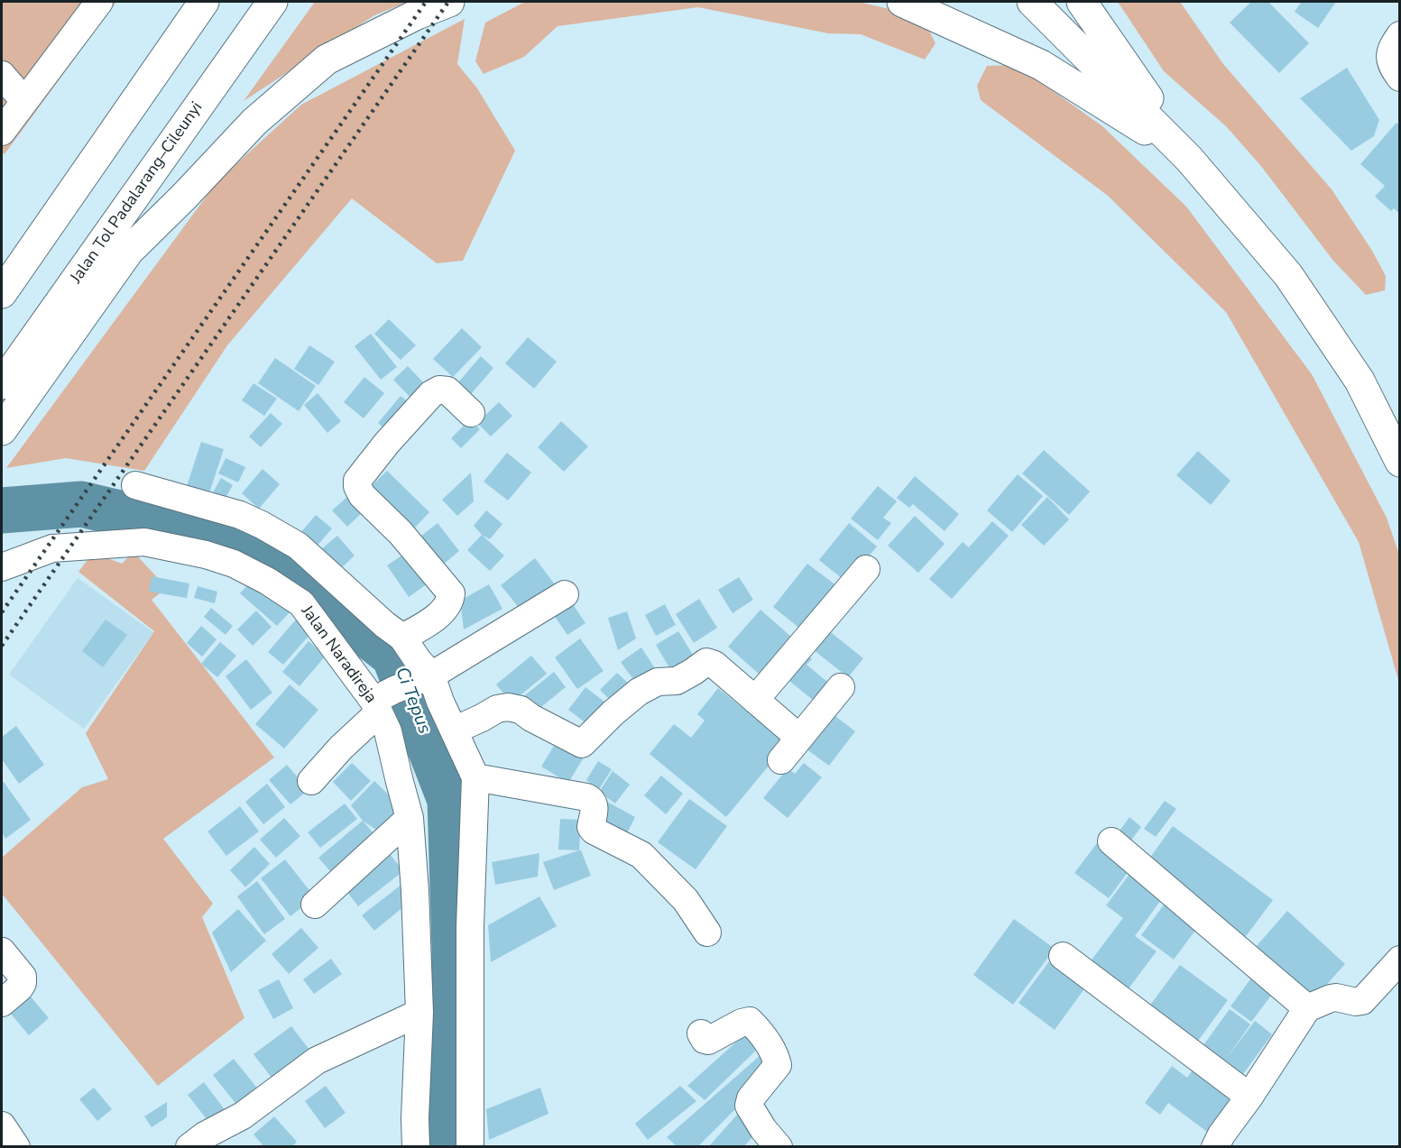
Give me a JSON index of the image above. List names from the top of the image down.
{
  "streets": {
    "highway": ["Jalan Tol Padalarang–Cileunyi"],
    "street": ["Jalan Naradireja"]
  },
  "water": ["Ci Tepus"]
}
